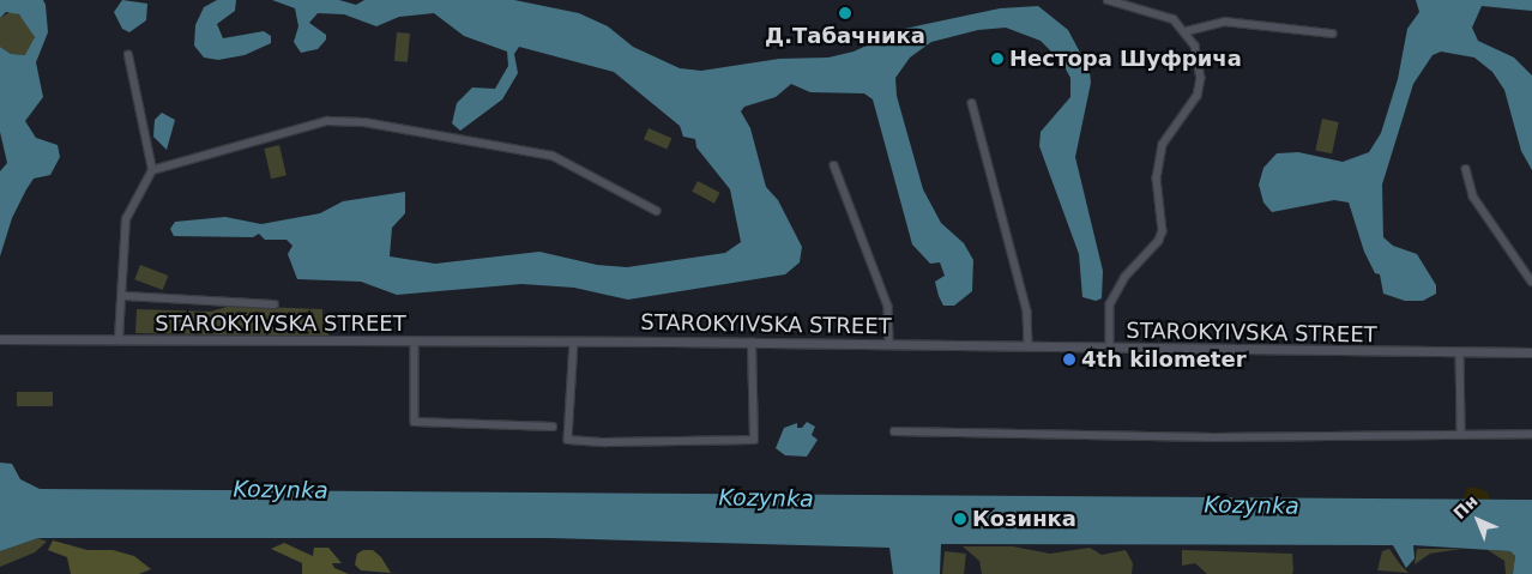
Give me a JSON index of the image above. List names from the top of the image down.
{
  "streets": {
    "street": ["STAROKYIVSKA STREET"]
  },
  "water": ["Kozynka"],
  "places": [
    "Д.Табачника",
    "Нестора Шуфрича",
    "4th kilometer",
    "Козинка"
  ],
  "north": "top left"
}
